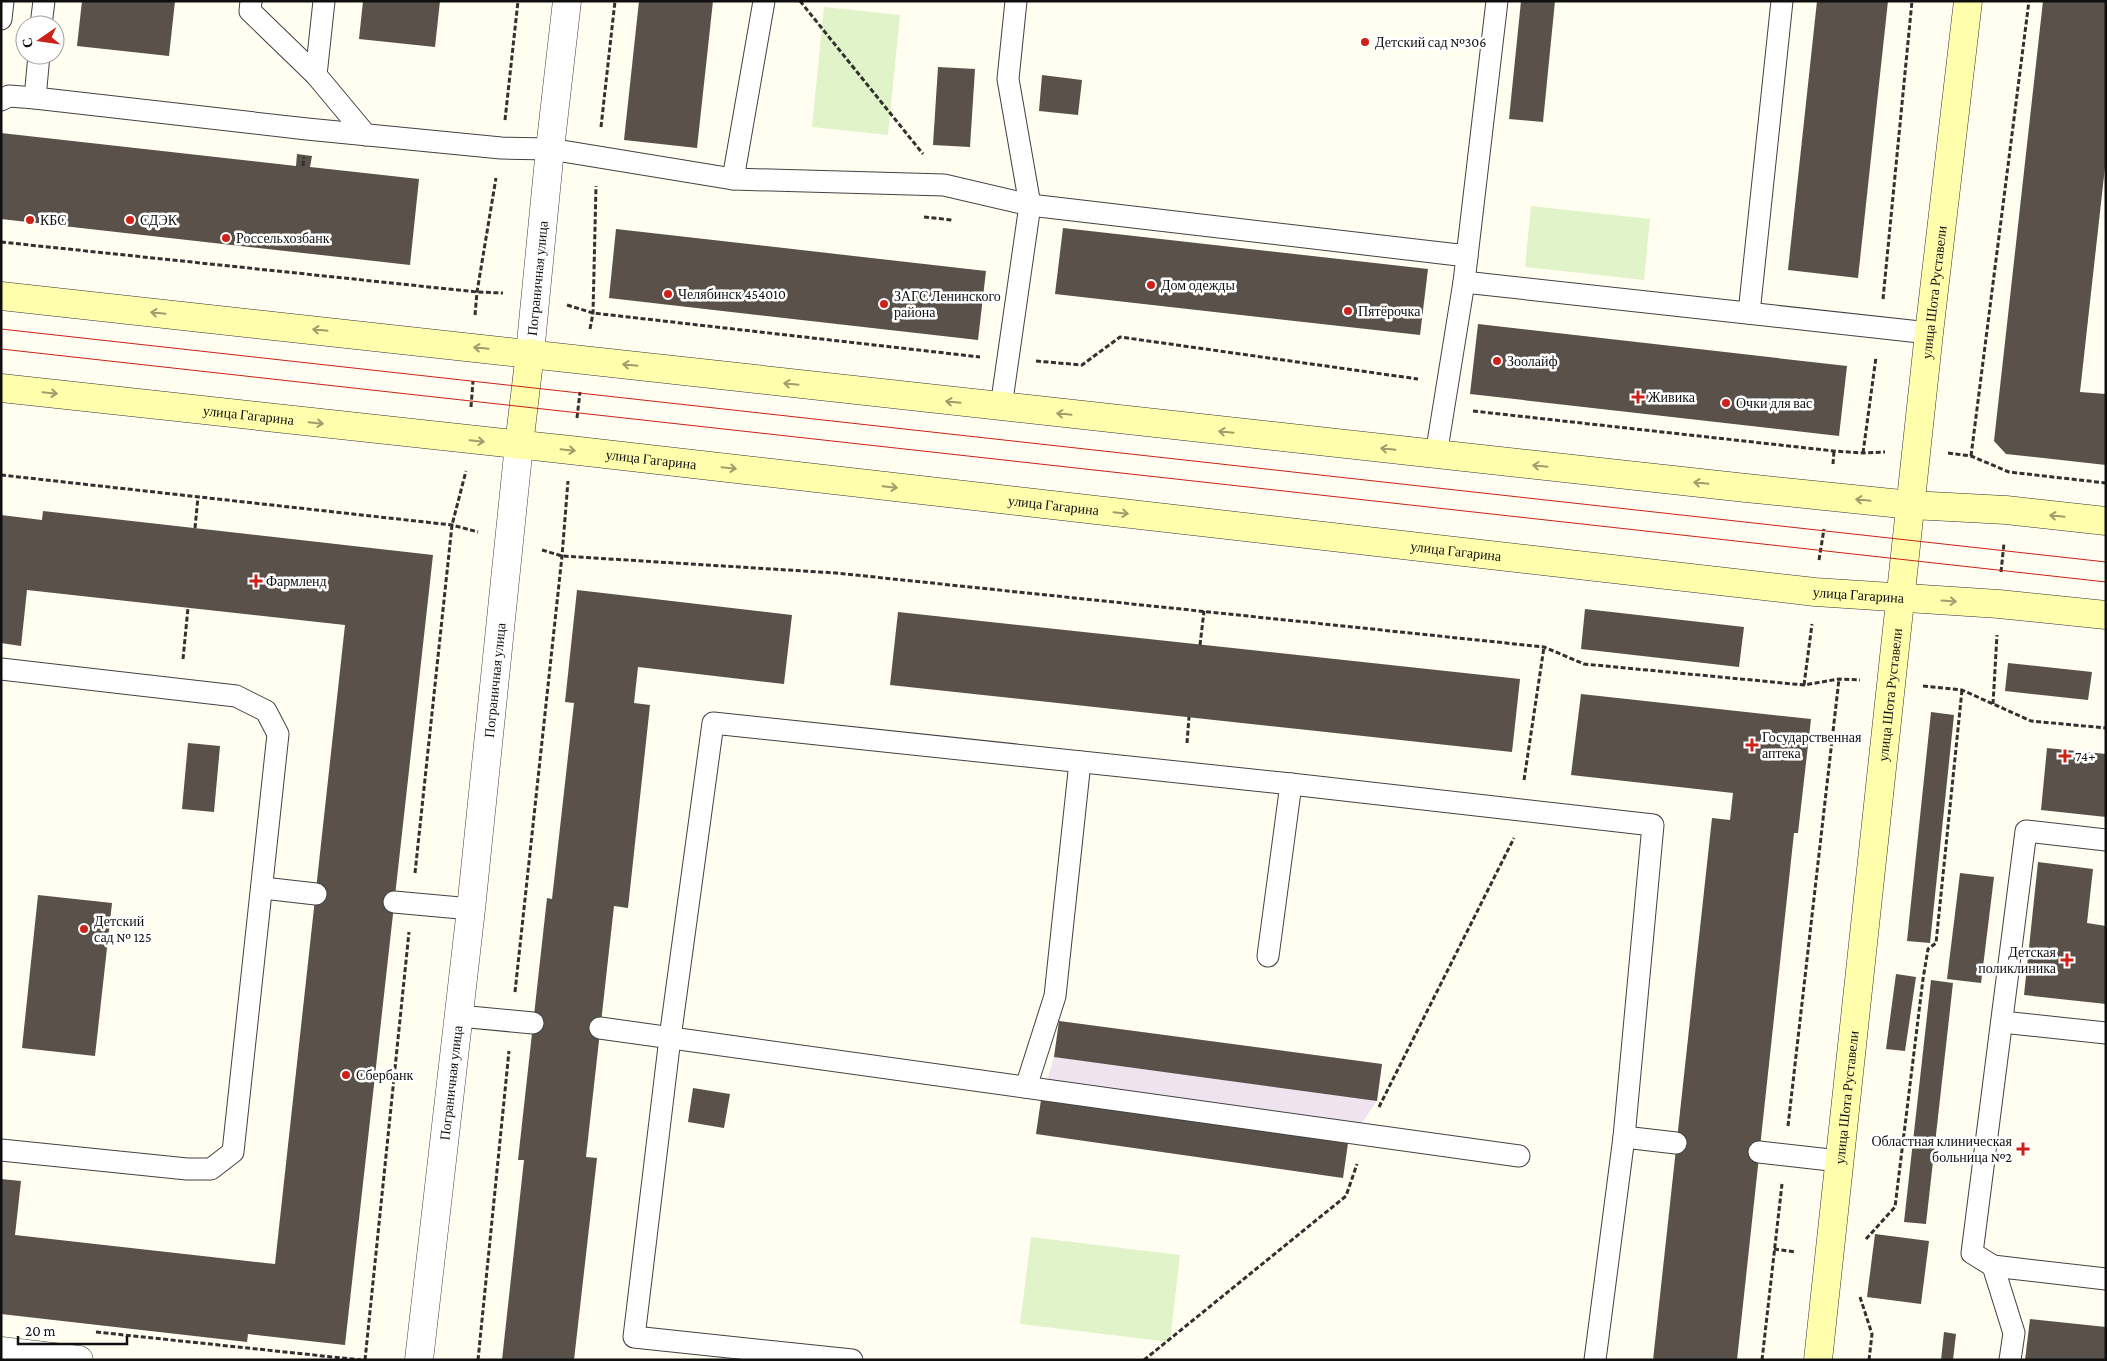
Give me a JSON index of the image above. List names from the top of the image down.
{
  "streets": {
    "main road": ["Пограничная улица", "улица Шота Руставели", "улица Гагарина"]
  },
  "crossings": [
    ["Пограничная улица", "улица Гагарина"],
    ["улица Шота Руставели", "улица Гагарина"]
  ],
  "places": {
    "other": [
      "Детский сад №306",
      "КБС",
      "СДЭК",
      "Россельхозбанк",
      "Дом одежды",
      "Челябинск 454010",
      "ЗАГС Ленинского района",
      "Пятёрочка",
      "Зоолайф",
      "Очки для вас",
      "Детский сад № 125",
      "Сбербанк"
    ],
    "health": [
      "Живика",
      "Фармленд",
      "Государственная аптека",
      "74+",
      "Детская поликлиника",
      "Областная клиническая больница №2"
    ]
  },
  "scale_bar": "20 m",
  "north": "left"
}
